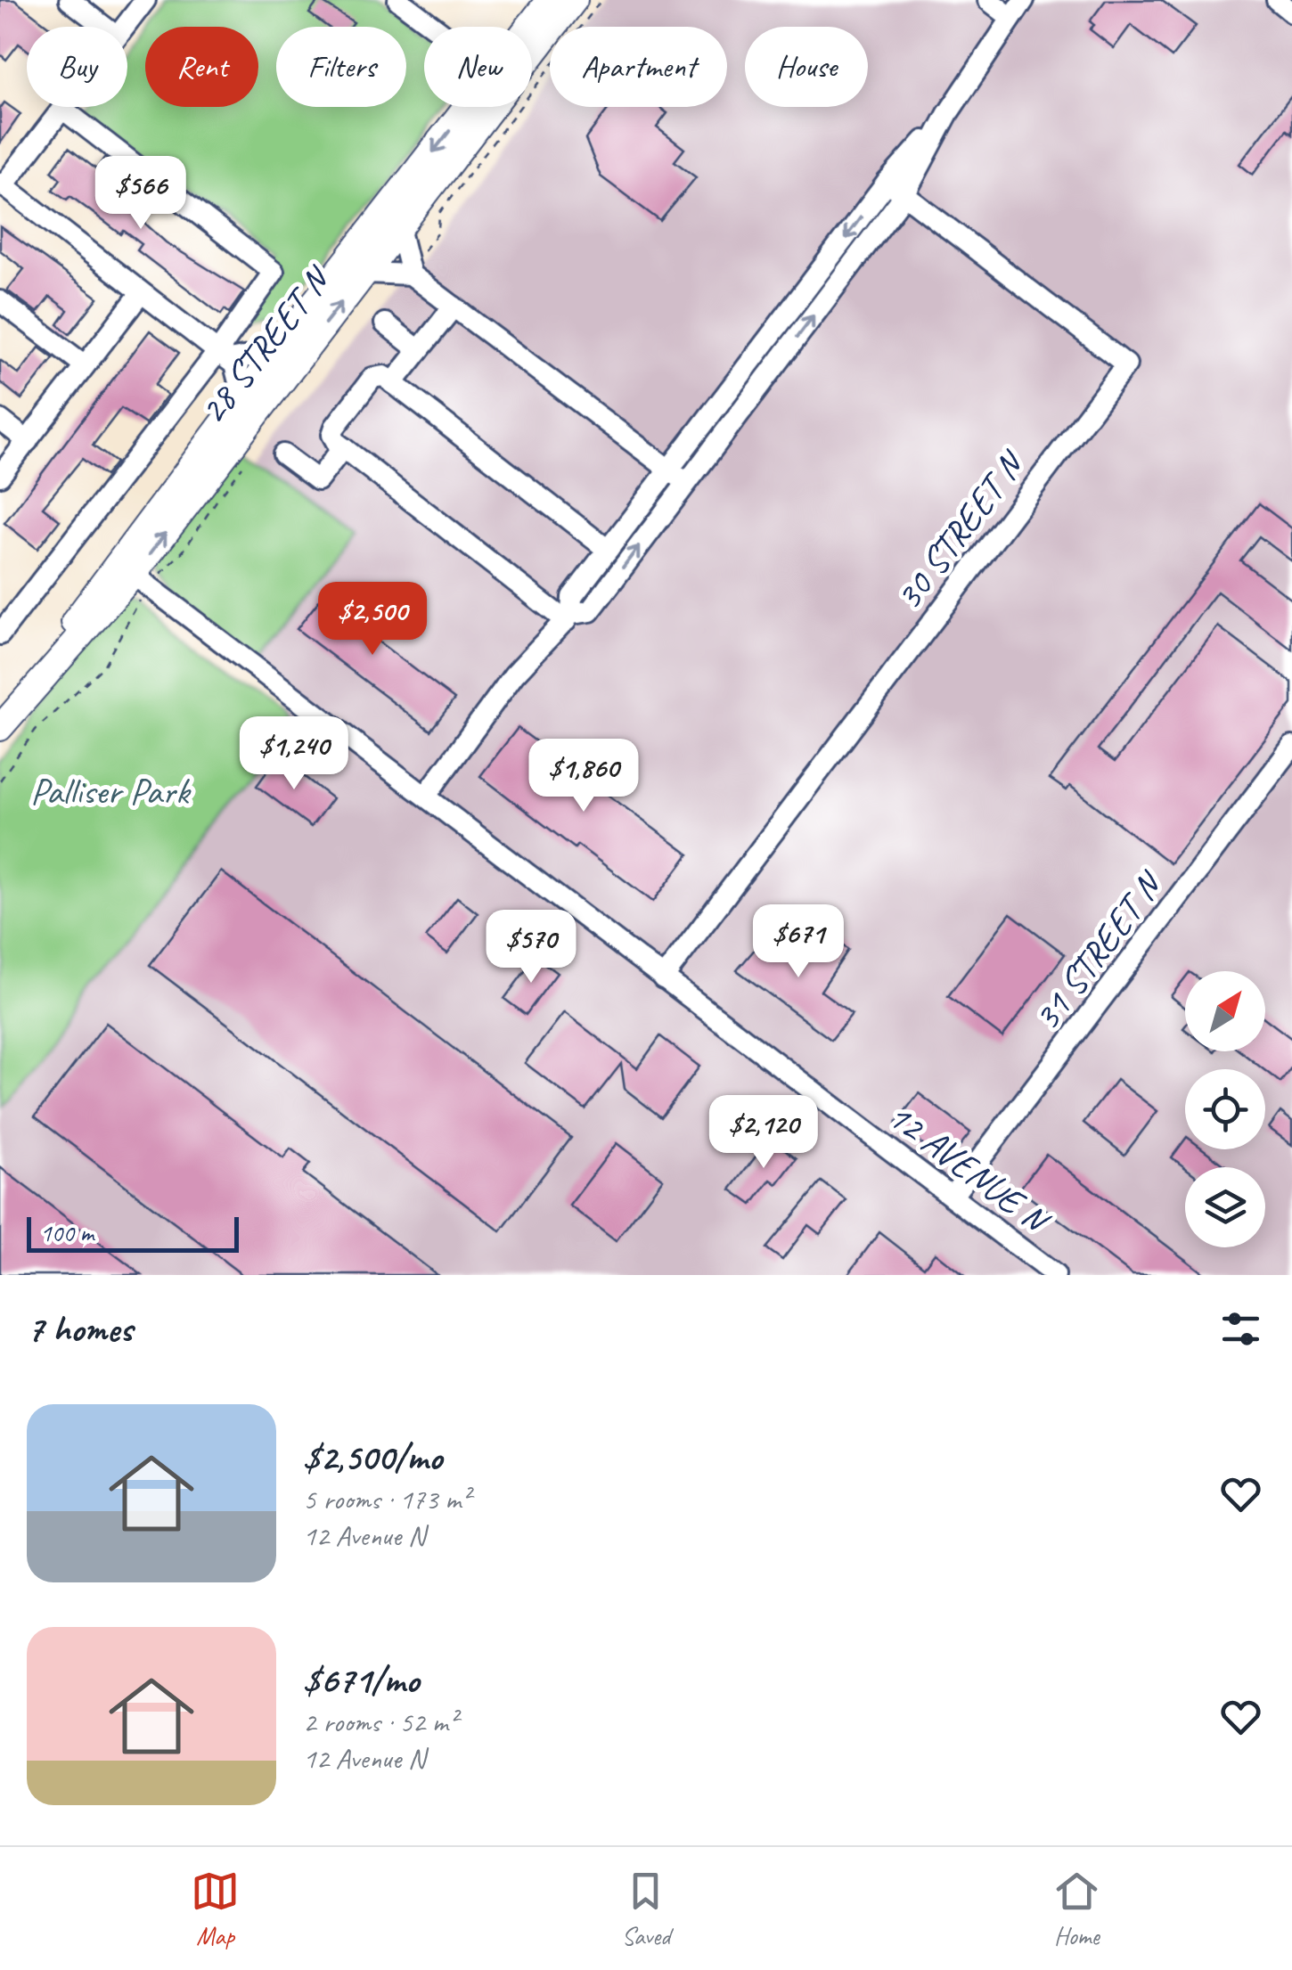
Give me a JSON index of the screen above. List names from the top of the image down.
{
  "streets": {
    "main road": ["28 STREET N"],
    "street": ["30 STREET N", "31 STREET N", "12 AVENUE N"]
  },
  "crossings": [
    ["28 STREET N", "12 AVENUE N"],
    ["30 STREET N", "12 AVENUE N"],
    ["31 STREET N", "12 AVENUE N"]
  ],
  "parks": ["Palliser Park"],
  "scale_bar": "100 m",
  "north": "top right",
  "page": {
    "chip": [
      "Buy",
      "Rent",
      "Filters",
      "New",
      "Apartment",
      "House"
    ],
    "price": [
      "$566",
      "$2,500",
      "$1,240",
      "$1,860",
      "$671",
      "$570",
      "$2,120"
    ],
    "scale": "100 m",
    "heading": "7 homes",
    "list": [
      {
        "name": "$2,500/mo",
        "note": "5 rooms · 173 m² · 12 Avenue N"
      },
      {
        "name": "$671/mo",
        "note": "2 rooms · 52 m² · 12 Avenue N"
      }
    ],
    "tabs": ["Map", "Saved", "Home"]
  }
}
